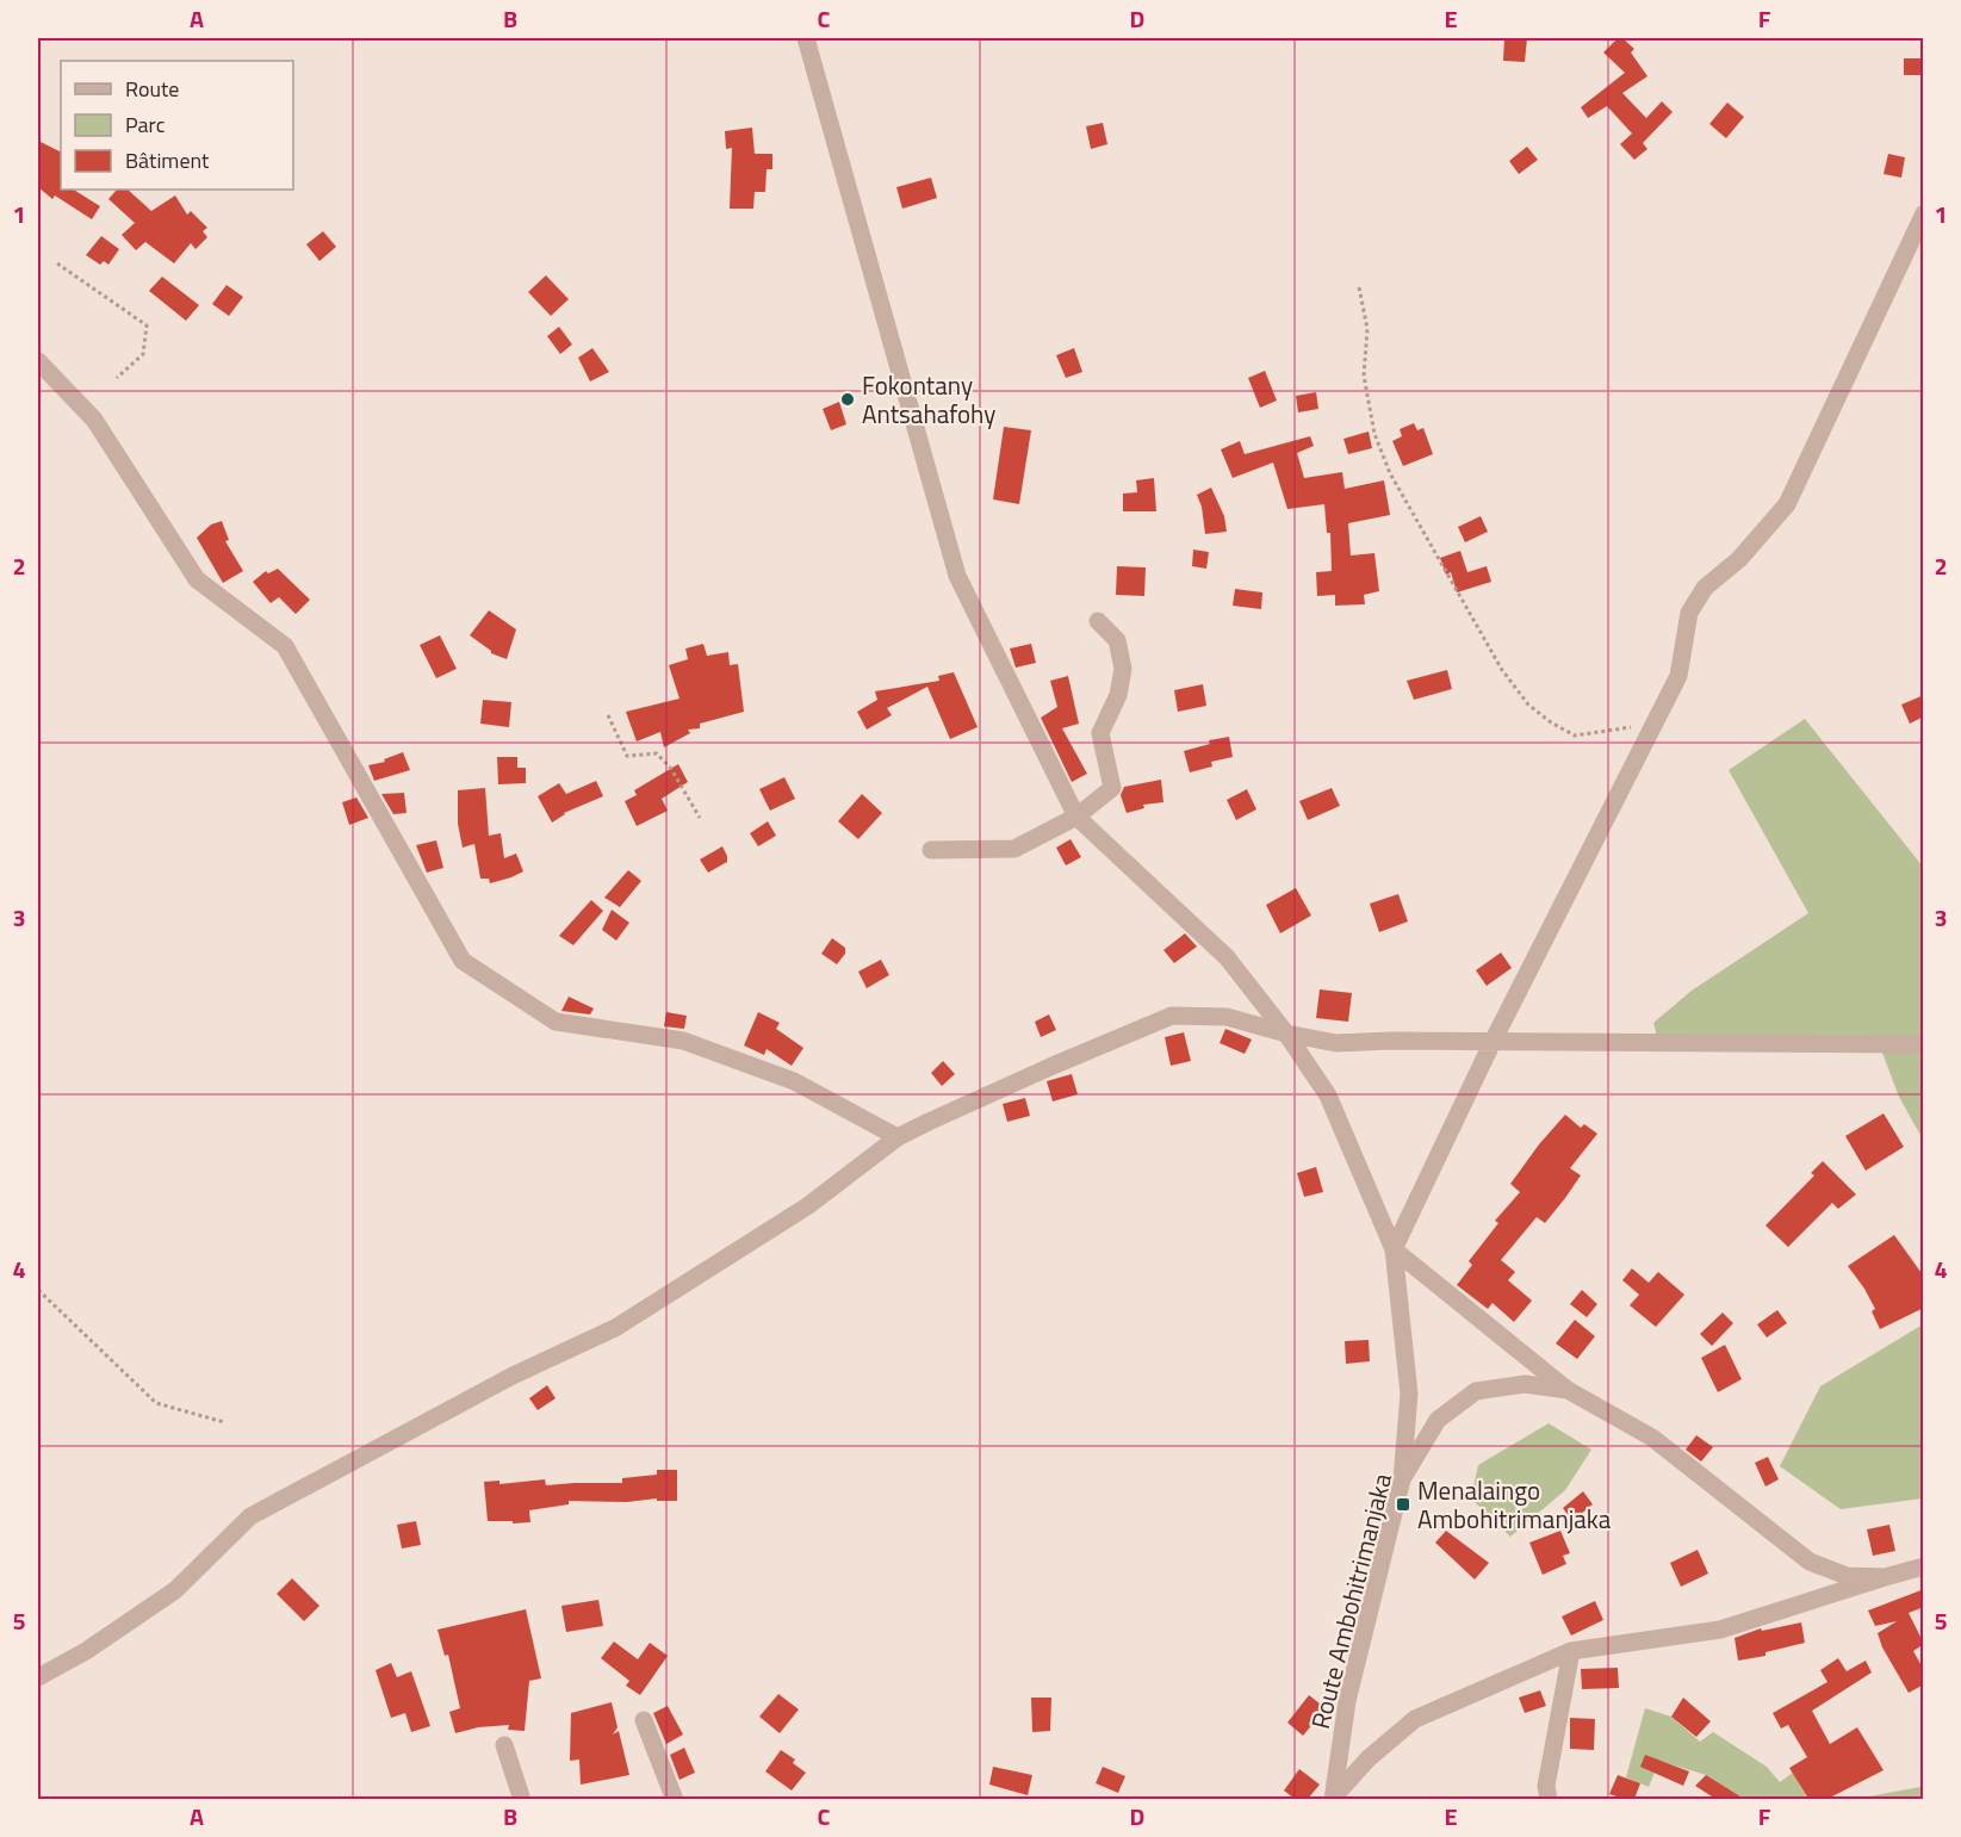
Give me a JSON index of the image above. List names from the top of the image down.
{
  "streets": {
    "street": ["Route Ambohitrimanjaka"]
  },
  "places": {
    "other": ["Fokontany Antsahafohy"],
    "transit": ["Menalaingo Ambohitrimanjaka"]
  },
  "legend": ["Route", "Parc", "Bâtiment"],
  "grid": {
    "columns": [
      "A",
      "B",
      "C",
      "D",
      "E",
      "F"
    ],
    "rows": [
      "1",
      "2",
      "3",
      "4",
      "5"
    ]
  }
}
